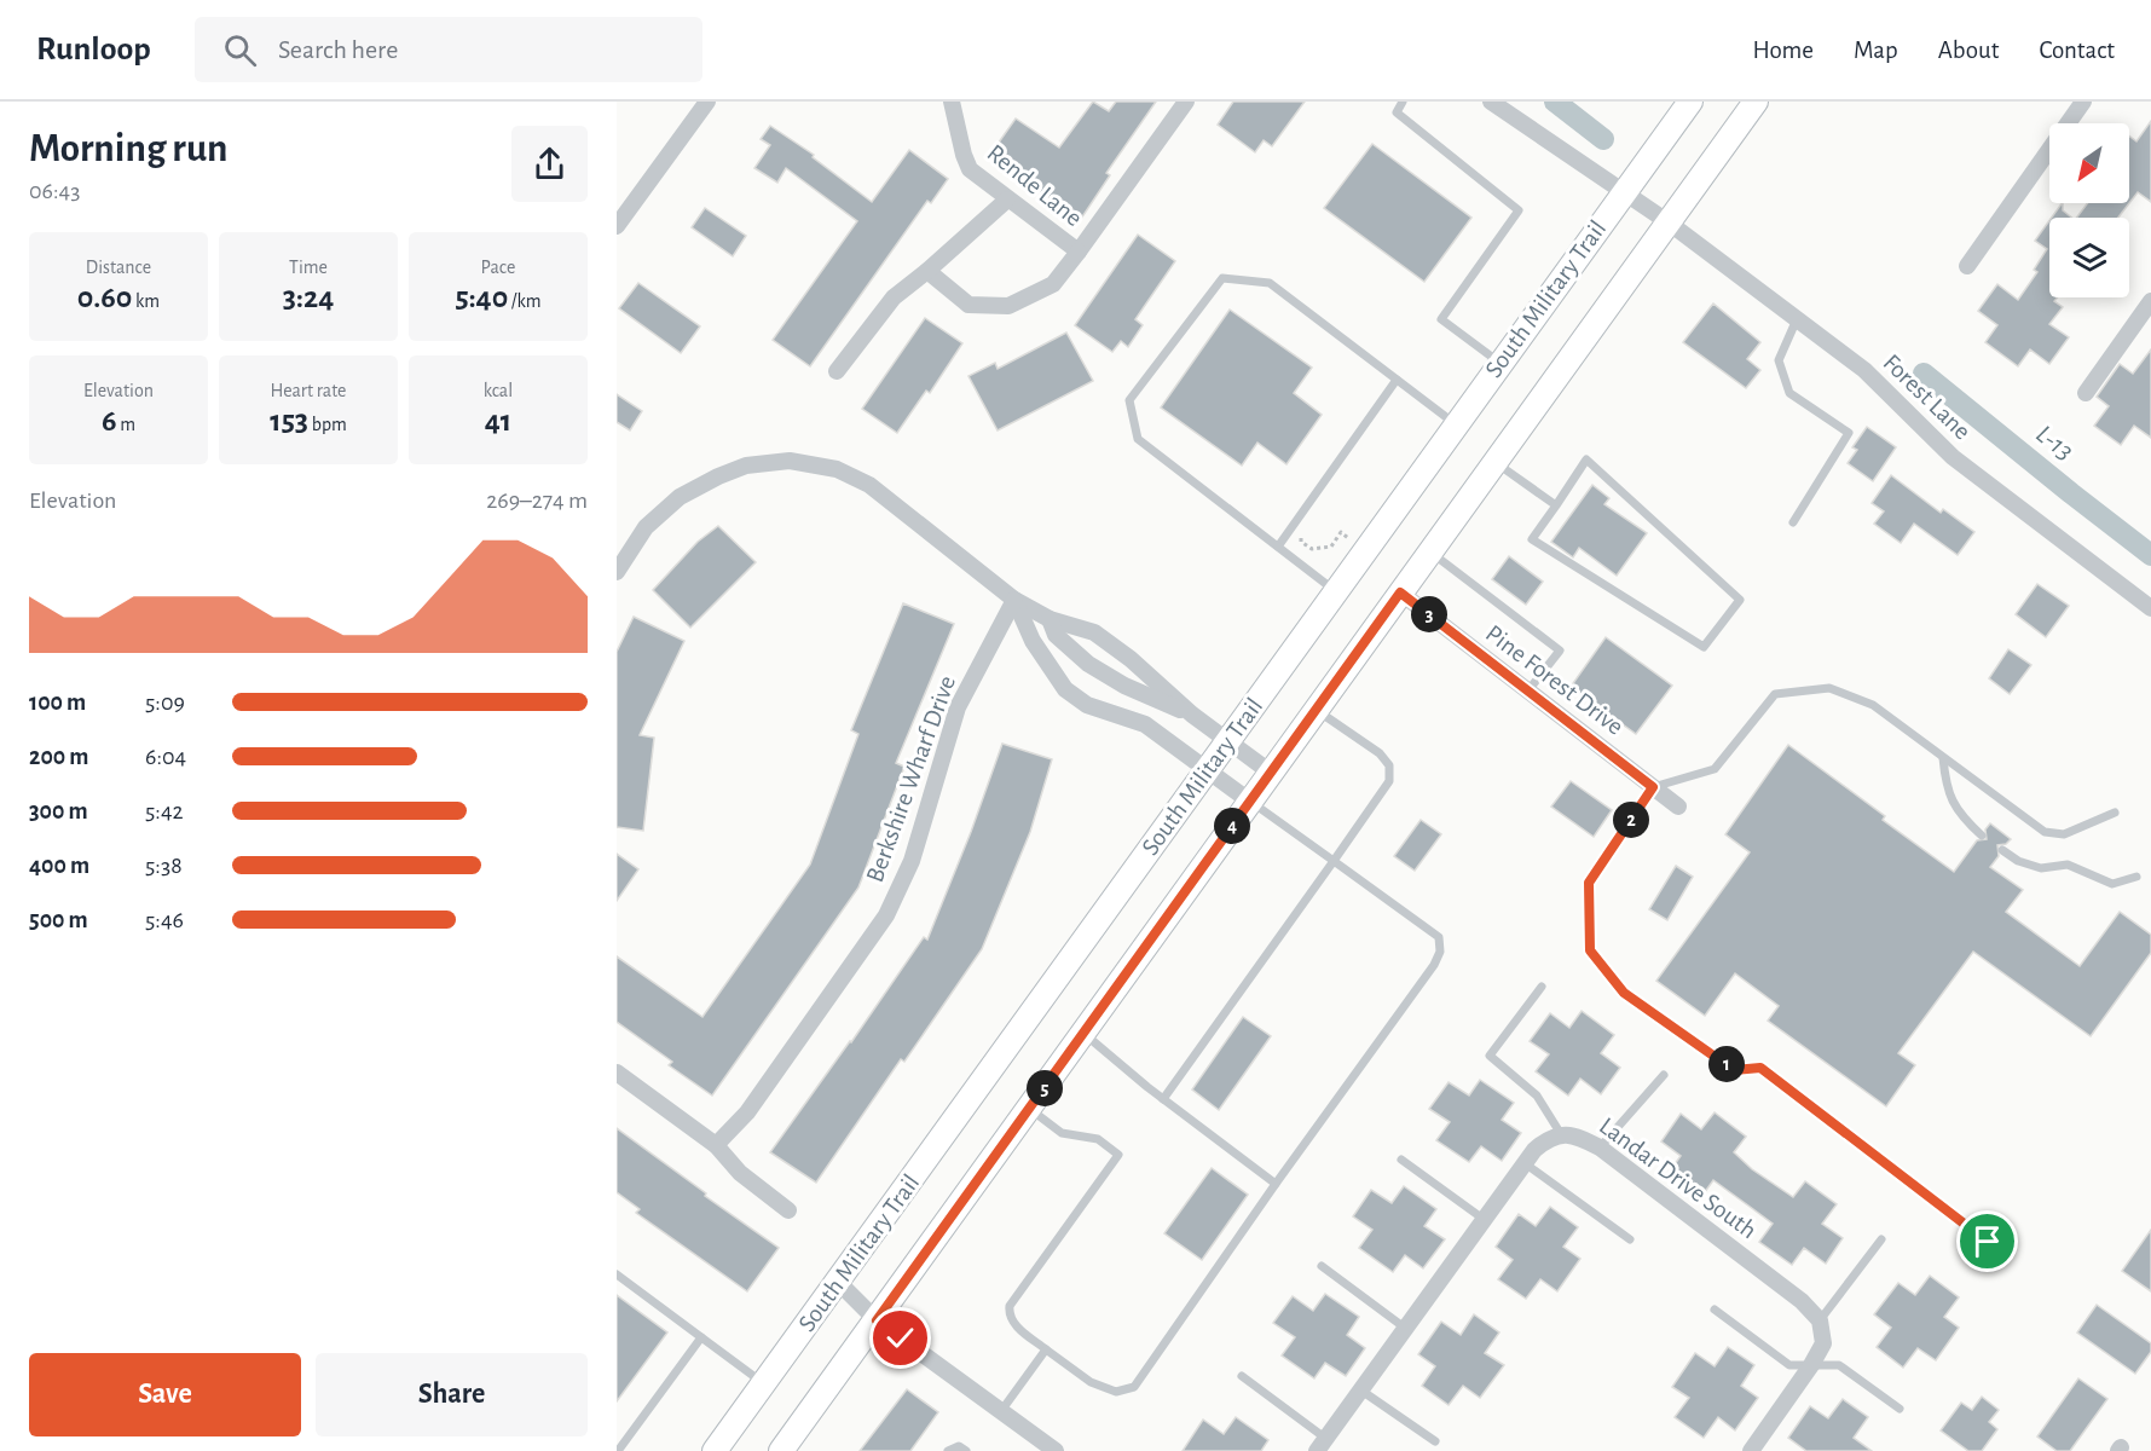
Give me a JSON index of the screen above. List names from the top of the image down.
{
  "streets": {
    "main road": ["South Military Trail"],
    "street": [
      "Rende Lane",
      "Forest Lane",
      "Pine Forest Drive",
      "Berkshire Wharf Drive",
      "Landar Drive South"
    ]
  },
  "crossings": [
    ["South Military Trail", "Forest Lane"]
  ],
  "water": ["L-13"],
  "north": "bottom left",
  "page": {
    "header": "Runloop",
    "search": "Search here",
    "nav": [
      "Home",
      "Map",
      "About",
      "Contact"
    ],
    "heading": ["Morning run", "06:43"],
    "stats": [
      ["Distance", "0.60 km"],
      ["Time", "3:24"],
      ["Pace", "5:40 /km"],
      ["Elevation", "6 m"],
      ["Heart rate", "153 bpm"],
      ["kcal", "41"]
    ],
    "chart": ["Elevation", "269–274 m"],
    "pins": [
      "3",
      "2",
      "4",
      "1",
      "5"
    ],
    "list": [
      {
        "name": "100 m",
        "note": "5:09"
      },
      {
        "name": "200 m",
        "note": "6:04"
      },
      {
        "name": "300 m",
        "note": "5:42"
      },
      {
        "name": "400 m",
        "note": "5:38"
      },
      {
        "name": "500 m",
        "note": "5:46"
      }
    ],
    "buttons": ["Save", "Share"]
  }
}
